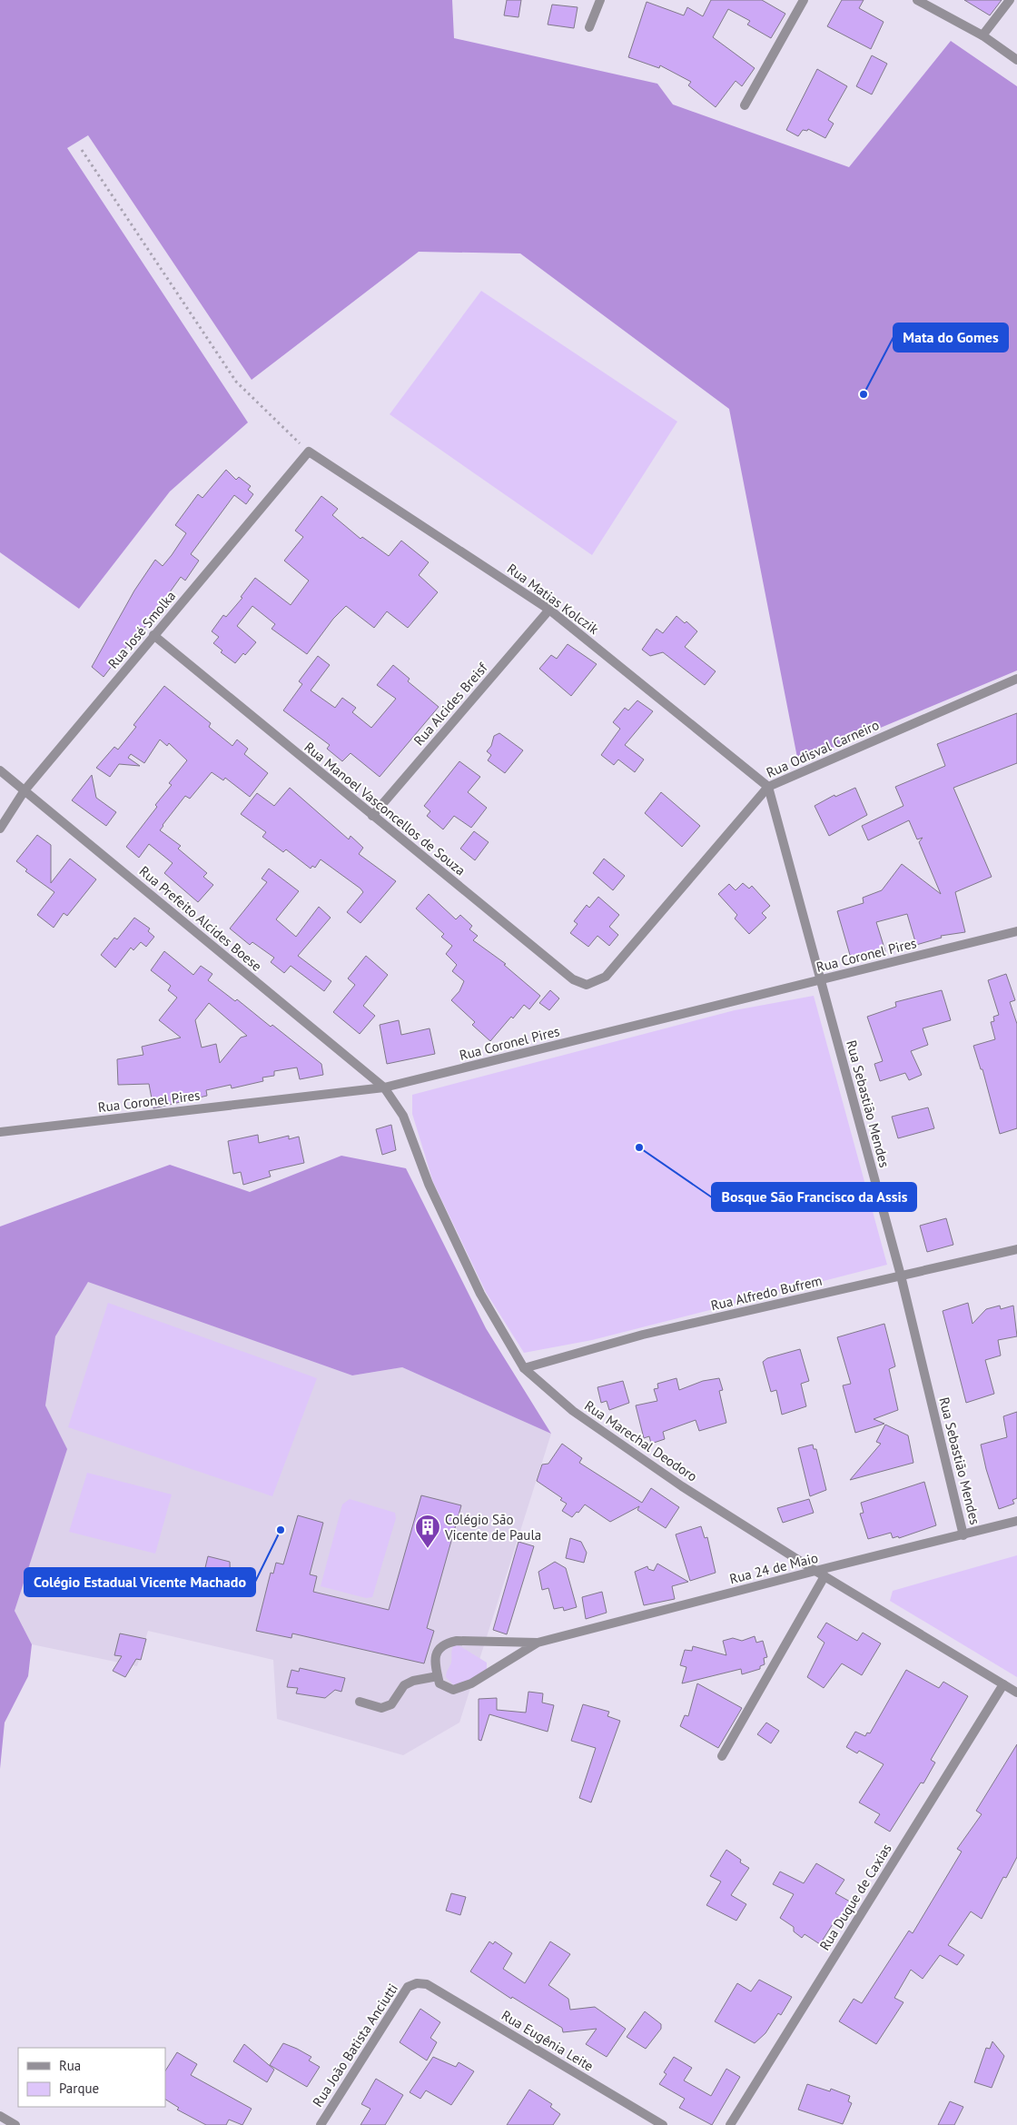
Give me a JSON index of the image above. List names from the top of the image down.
{
  "streets": {
    "street": [
      "Rua Matias Kolczik",
      "Rua José Smolka",
      "Rua Alcides Breisf",
      "Rua Odisval Carneiro",
      "Rua Manoel Vasconcellos de Souza",
      "Rua Prefeito Alcides Boese",
      "Rua Coronel Pires",
      "Rua Sebastião Mendes",
      "Rua Alfredo Bufrem",
      "Rua Marechal Deodoro",
      "Rua 24 de Maio",
      "Rua Duque de Caxias",
      "Rua Eugênia Leite",
      "Rua João Batista Anciutti"
    ]
  },
  "crossings": [
    ["Rua Matias Kolczik", "Rua José Smolka"],
    ["Rua Matias Kolczik", "Rua Alcides Breisf"],
    ["Rua Matias Kolczik", "Rua Odisval Carneiro"],
    ["Rua Matias Kolczik", "Rua Sebastião Mendes"],
    ["Rua José Smolka", "Rua Manoel Vasconcellos de Souza"],
    ["Rua José Smolka", "Rua Prefeito Alcides Boese"],
    ["Rua Alcides Breisf", "Rua Manoel Vasconcellos de Souza"],
    ["Rua Odisval Carneiro", "Rua Manoel Vasconcellos de Souza"],
    ["Rua Odisval Carneiro", "Rua Sebastião Mendes"],
    ["Rua Prefeito Alcides Boese", "Rua Coronel Pires"],
    ["Rua Prefeito Alcides Boese", "Rua Marechal Deodoro"],
    ["Rua Coronel Pires", "Rua Sebastião Mendes"],
    ["Rua Coronel Pires", "Rua Marechal Deodoro"],
    ["Rua Sebastião Mendes", "Rua Alfredo Bufrem"],
    ["Rua Sebastião Mendes", "Rua 24 de Maio"],
    ["Rua Alfredo Bufrem", "Rua Marechal Deodoro"],
    ["Rua Marechal Deodoro", "Rua 24 de Maio"],
    ["Rua Marechal Deodoro", "Rua Duque de Caxias"],
    ["Rua Eugênia Leite", "Rua João Batista Anciutti"]
  ],
  "places": {
    "other": ["Mata do Gomes", "Bosque São Francisco da Assis", "Colégio Estadual Vicente Machado"],
    "building": ["Colégio São Vicente de Paula"]
  },
  "legend": ["Rua", "Parque"]
}
